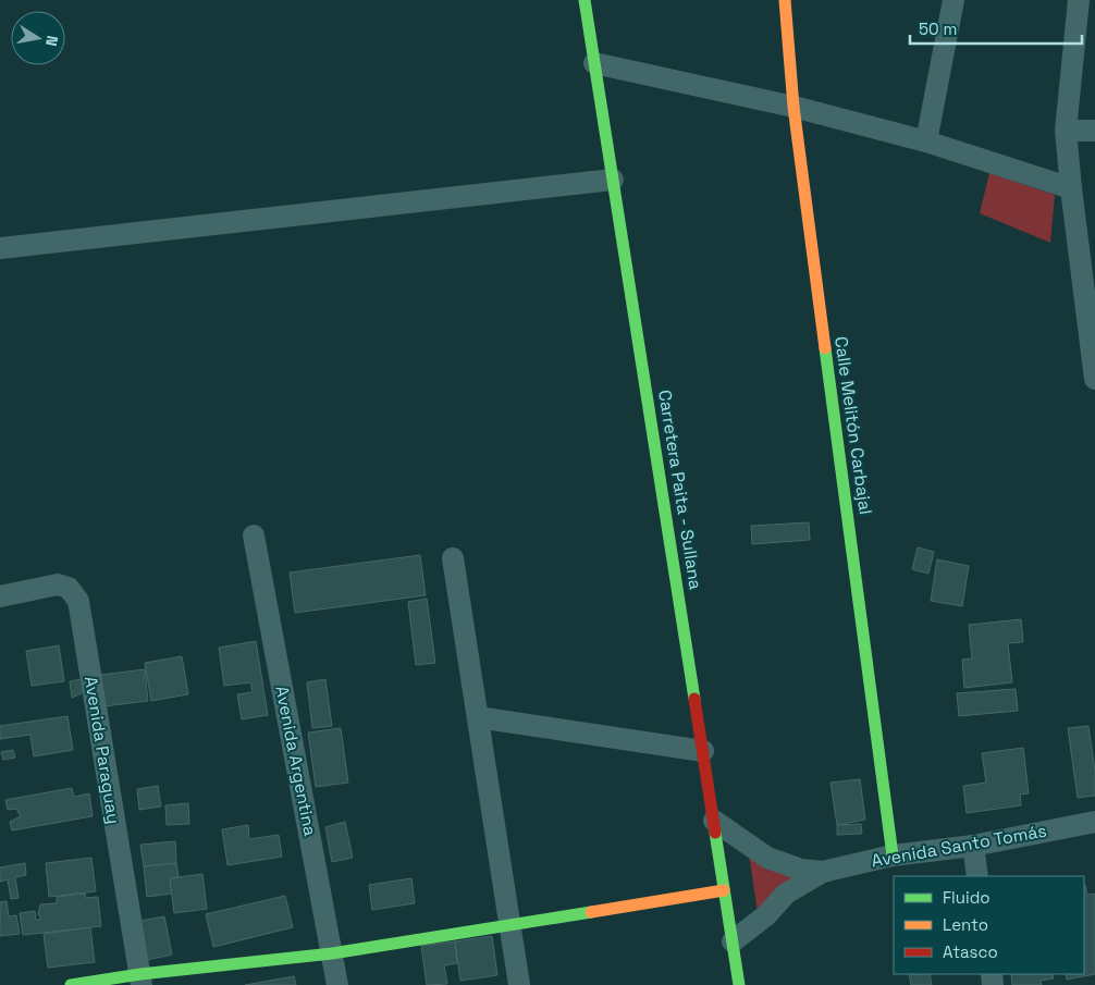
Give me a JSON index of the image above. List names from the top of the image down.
{
  "streets": {
    "street": [
      "Calle Melitón Carbajal",
      "Carretera Paita - Sullana",
      "Avenida Paraguay",
      "Avenida Argentina",
      "Avenida Santo Tomás"
    ]
  },
  "crossings": [
    ["Calle Melitón Carbajal", "Avenida Santo Tomás"]
  ],
  "legend": ["Fluido", "Lento", "Atasco"],
  "scale_bar": "50 m",
  "north": "right"
}
